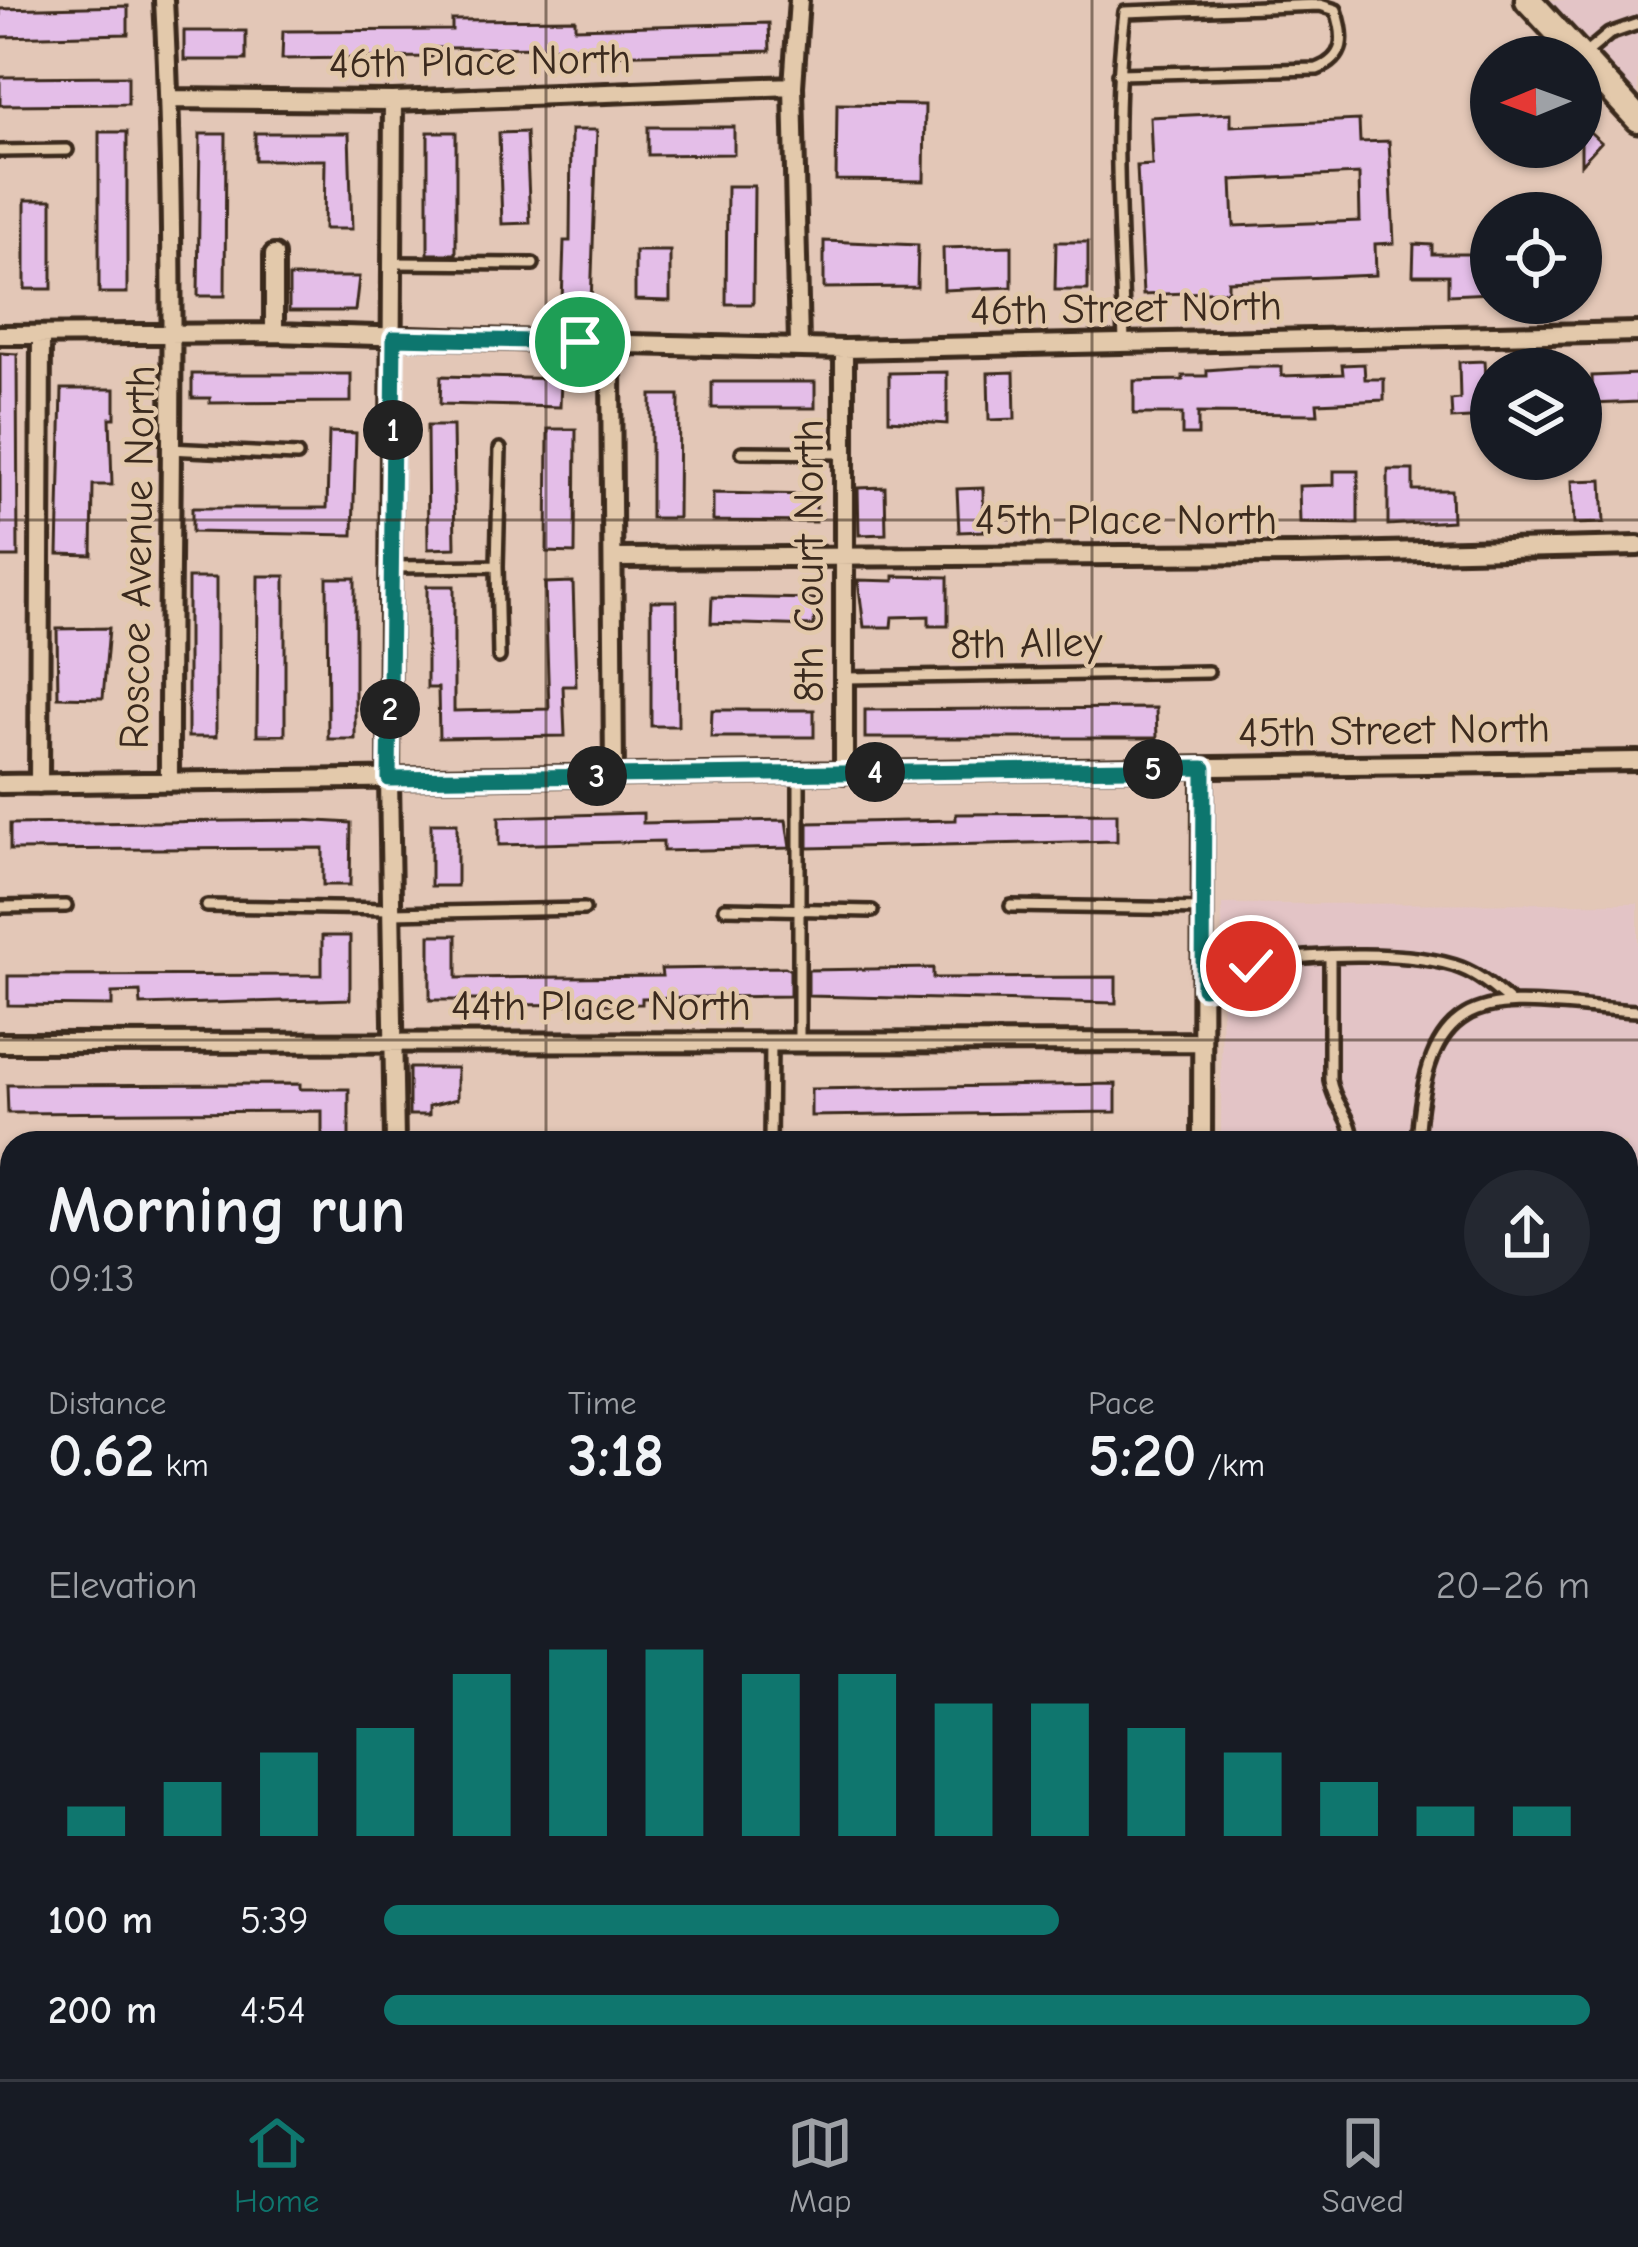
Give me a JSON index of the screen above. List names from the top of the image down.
{
  "streets": {
    "street": [
      "46th Place North",
      "46th Street North",
      "45th Place North",
      "Roscoe Avenue North",
      "8th Court North",
      "45th Street North",
      "44th Place North"
    ],
    "lane": ["8th Alley"]
  },
  "crossings": [
    ["46th Place North", "Roscoe Avenue North"],
    ["46th Street North", "45th Place North"],
    ["46th Street North", "8th Court North"],
    ["45th Place North", "8th Court North"],
    ["Roscoe Avenue North", "45th Street North"],
    ["8th Court North", "8th Alley"],
    ["8th Court North", "45th Street North"]
  ],
  "north": "left",
  "page": {
    "pins": [
      "1",
      "2",
      "5",
      "4",
      "3"
    ],
    "heading": ["Morning run", "09:13"],
    "stats": [
      ["Distance", "0.62 km"],
      ["Time", "3:18"],
      ["Pace", "5:20 /km"]
    ],
    "chart": ["Elevation", "20–26 m"],
    "list": [
      {
        "name": "100 m",
        "note": "5:39"
      },
      {
        "name": "200 m",
        "note": "4:54"
      }
    ],
    "tabs": ["Home", "Map", "Saved"]
  }
}
